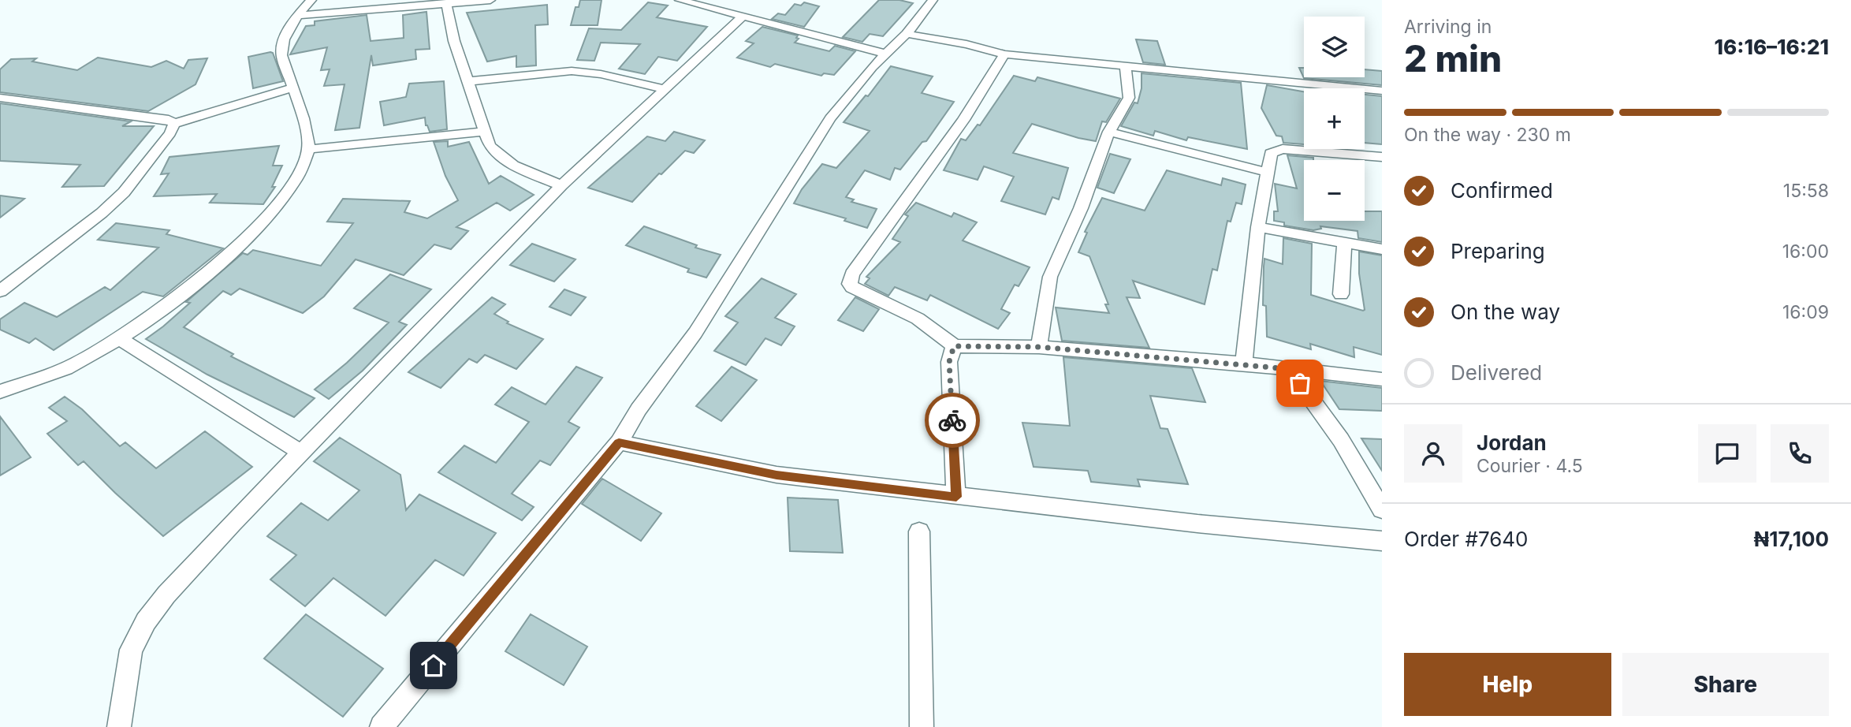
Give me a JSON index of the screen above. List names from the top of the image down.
{
  "page": {
    "heading": ["2 min", "Arriving in", "16:16–16:21"],
    "panel": [
      "Jordan",
      "Courier · 4.5",
      "Order #7640",
      "₦17,100"
    ],
    "map_buttons": ["+", "−"],
    "bar": "On the way · 230 m",
    "list": [
      ["Confirmed", "15:58"],
      ["Preparing", "16:00"],
      ["On the way", "16:09"],
      "Delivered"
    ],
    "buttons": ["Help", "Share"]
  }
}
